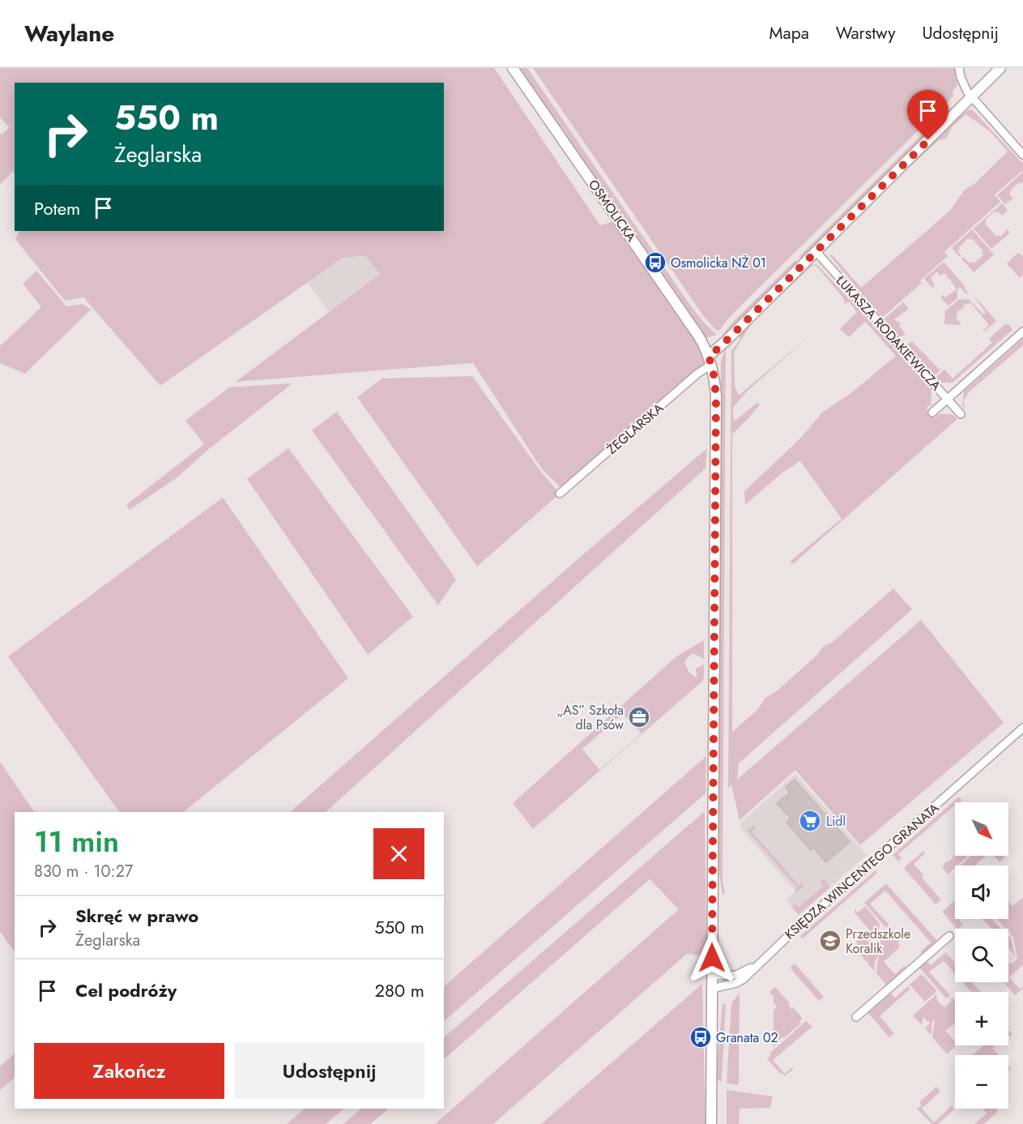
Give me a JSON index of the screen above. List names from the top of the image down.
{
  "streets": {
    "street": [
      "OSMOLICKA",
      "ŁUKASZA RODAKIEWICZA",
      "ŻEGLARSKA",
      "KSIĘDZA WINCENTEGO GRANATA"
    ]
  },
  "crossings": [
    ["OSMOLICKA", "ŻEGLARSKA"],
    ["ŁUKASZA RODAKIEWICZA", "ŻEGLARSKA"]
  ],
  "places": {
    "bus stop": ["Osmolicka NŻ 01", "Granata 02"],
    "office": ["„AS” Szkoła dla Psów"],
    "supermarket": ["Lidl"],
    "school or university": ["Przedszkole Koralik"]
  },
  "north": "bottom right",
  "page": {
    "header": "Waylane",
    "nav": ["Mapa", "Warstwy", "Udostępnij"],
    "turn": ["550 m", "Żeglarska"],
    "then": "Potem",
    "map_buttons": ["+", "−"],
    "heading": ["11 min", "830 m · 10:27"],
    "list": [
      {
        "name": "Skręć w prawo",
        "note": "Żeglarska",
        "value": "550 m"
      },
      {
        "name": "Cel podróży",
        "value": "280 m"
      }
    ],
    "buttons": ["Zakończ", "Udostępnij"]
  }
}
